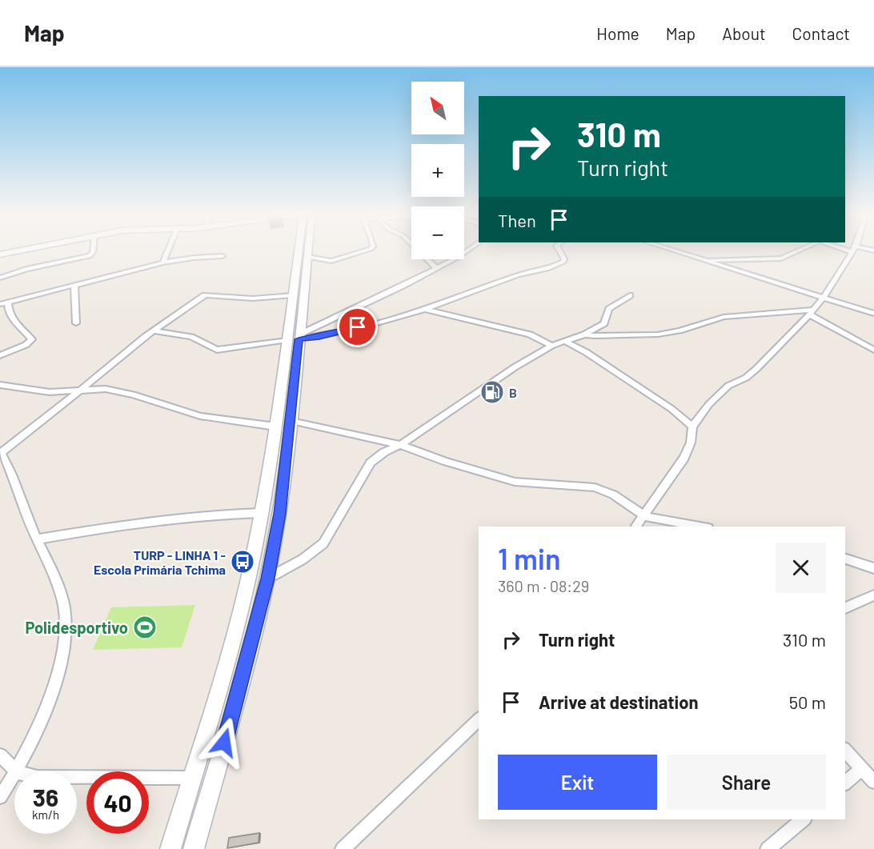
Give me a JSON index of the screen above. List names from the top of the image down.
{
  "places": {
    "fuel station": ["B"],
    "bus stop": ["TURP - LINHA 1 - Escola Primária Tchima"],
    "sports": ["Polidesportivo"]
  },
  "north": "top left",
  "page": {
    "header": "Map",
    "nav": [
      "Home",
      "Map",
      "About",
      "Contact"
    ],
    "map_buttons": ["+", "−"],
    "turn": ["310 m", "Turn right"],
    "then": "Then",
    "heading": ["1 min", "360 m · 08:29"],
    "list": [
      {
        "name": "Turn right",
        "value": "310 m"
      },
      {
        "name": "Arrive at destination",
        "value": "50 m"
      }
    ],
    "buttons": ["Exit", "Share"],
    "speed": "36 km/h",
    "limit": "40"
  }
}
